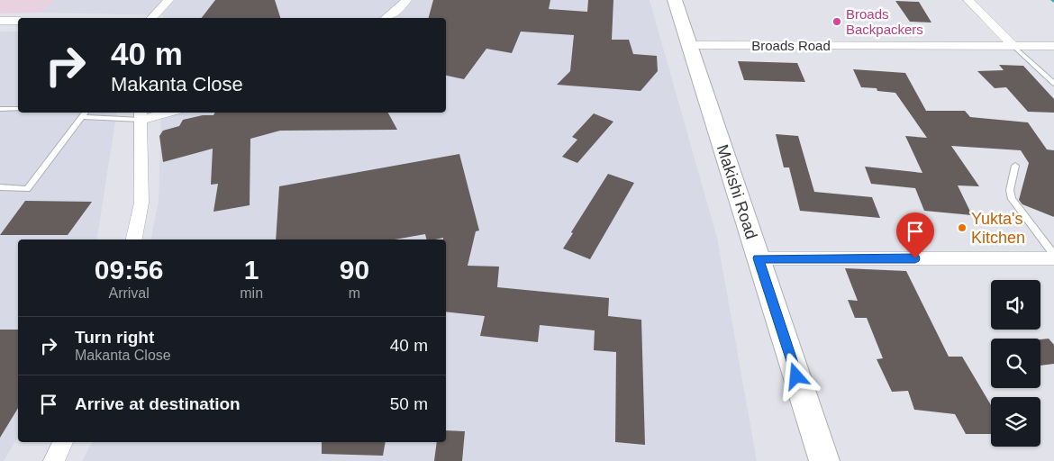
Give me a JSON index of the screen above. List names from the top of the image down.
{
  "streets": {
    "main road": ["Makishi Road"],
    "street": ["Broads Road"]
  },
  "crossings": [
    ["Broads Road", "Makishi Road"]
  ],
  "places": ["Broads Backpackers", "Yukta's Kitchen"],
  "page": {
    "turn": ["40 m", "Makanta Close"],
    "eta": [
      "09:56",
      "Arrival",
      "1",
      "min",
      "90",
      "m"
    ],
    "list": [
      {
        "name": "Turn right",
        "note": "Makanta Close",
        "value": "40 m"
      },
      {
        "name": "Arrive at destination",
        "value": "50 m"
      }
    ]
  }
}
